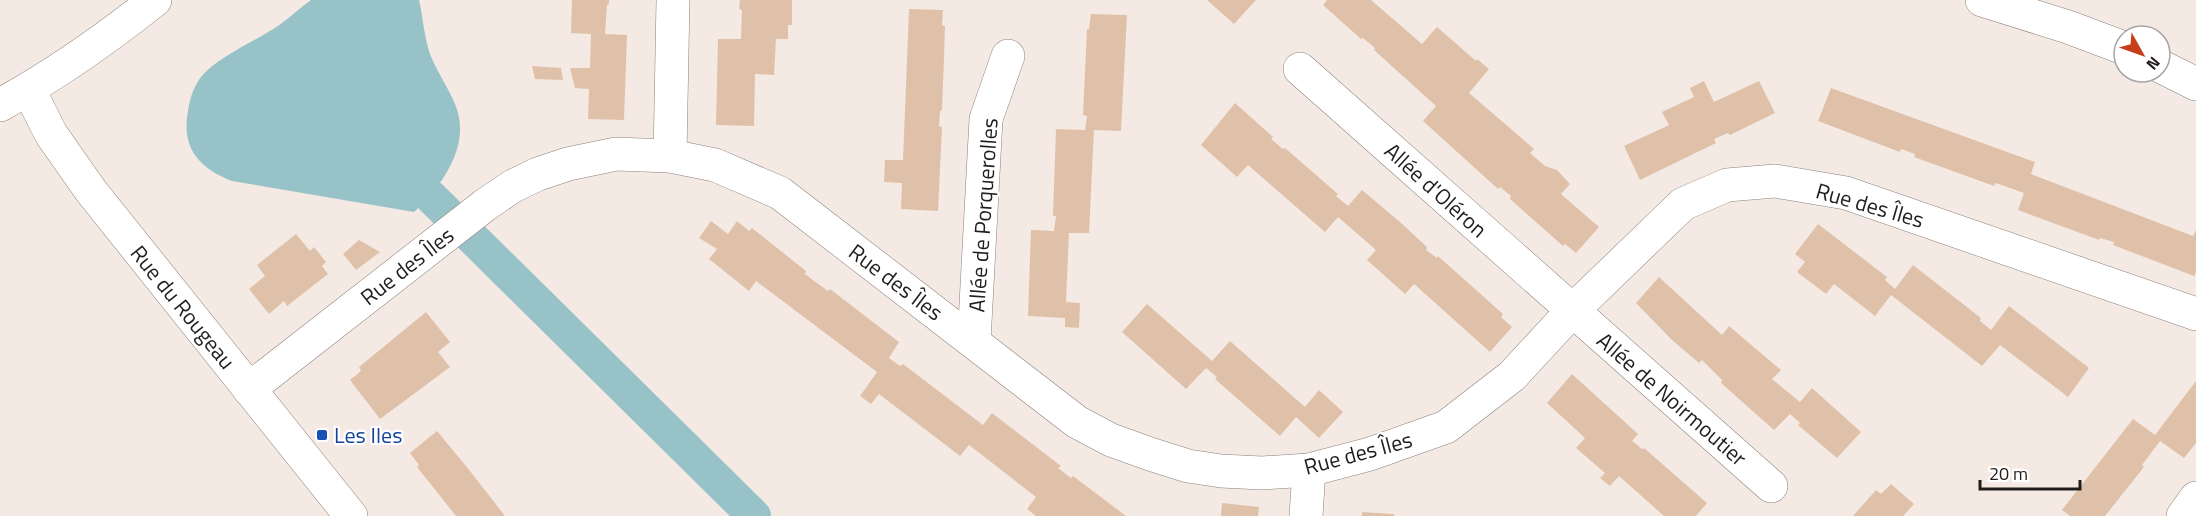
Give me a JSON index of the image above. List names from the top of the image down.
{
  "streets": {
    "street": [
      "Allée d'Oléron",
      "Rue des Îles",
      "Allée de Porquerolles",
      "Rue du Rougeau",
      "Allée de Noirmoutier"
    ]
  },
  "crossings": [
    ["Allée d'Oléron", "Rue des Îles"],
    ["Allée d'Oléron", "Allée de Noirmoutier"],
    ["Rue des Îles", "Allée de Porquerolles"],
    ["Rue des Îles", "Rue du Rougeau"],
    ["Rue des Îles", "Allée de Noirmoutier"]
  ],
  "places": {
    "transit": ["Les Iles"]
  },
  "scale_bar": "20 m",
  "north": "bottom right"
}
